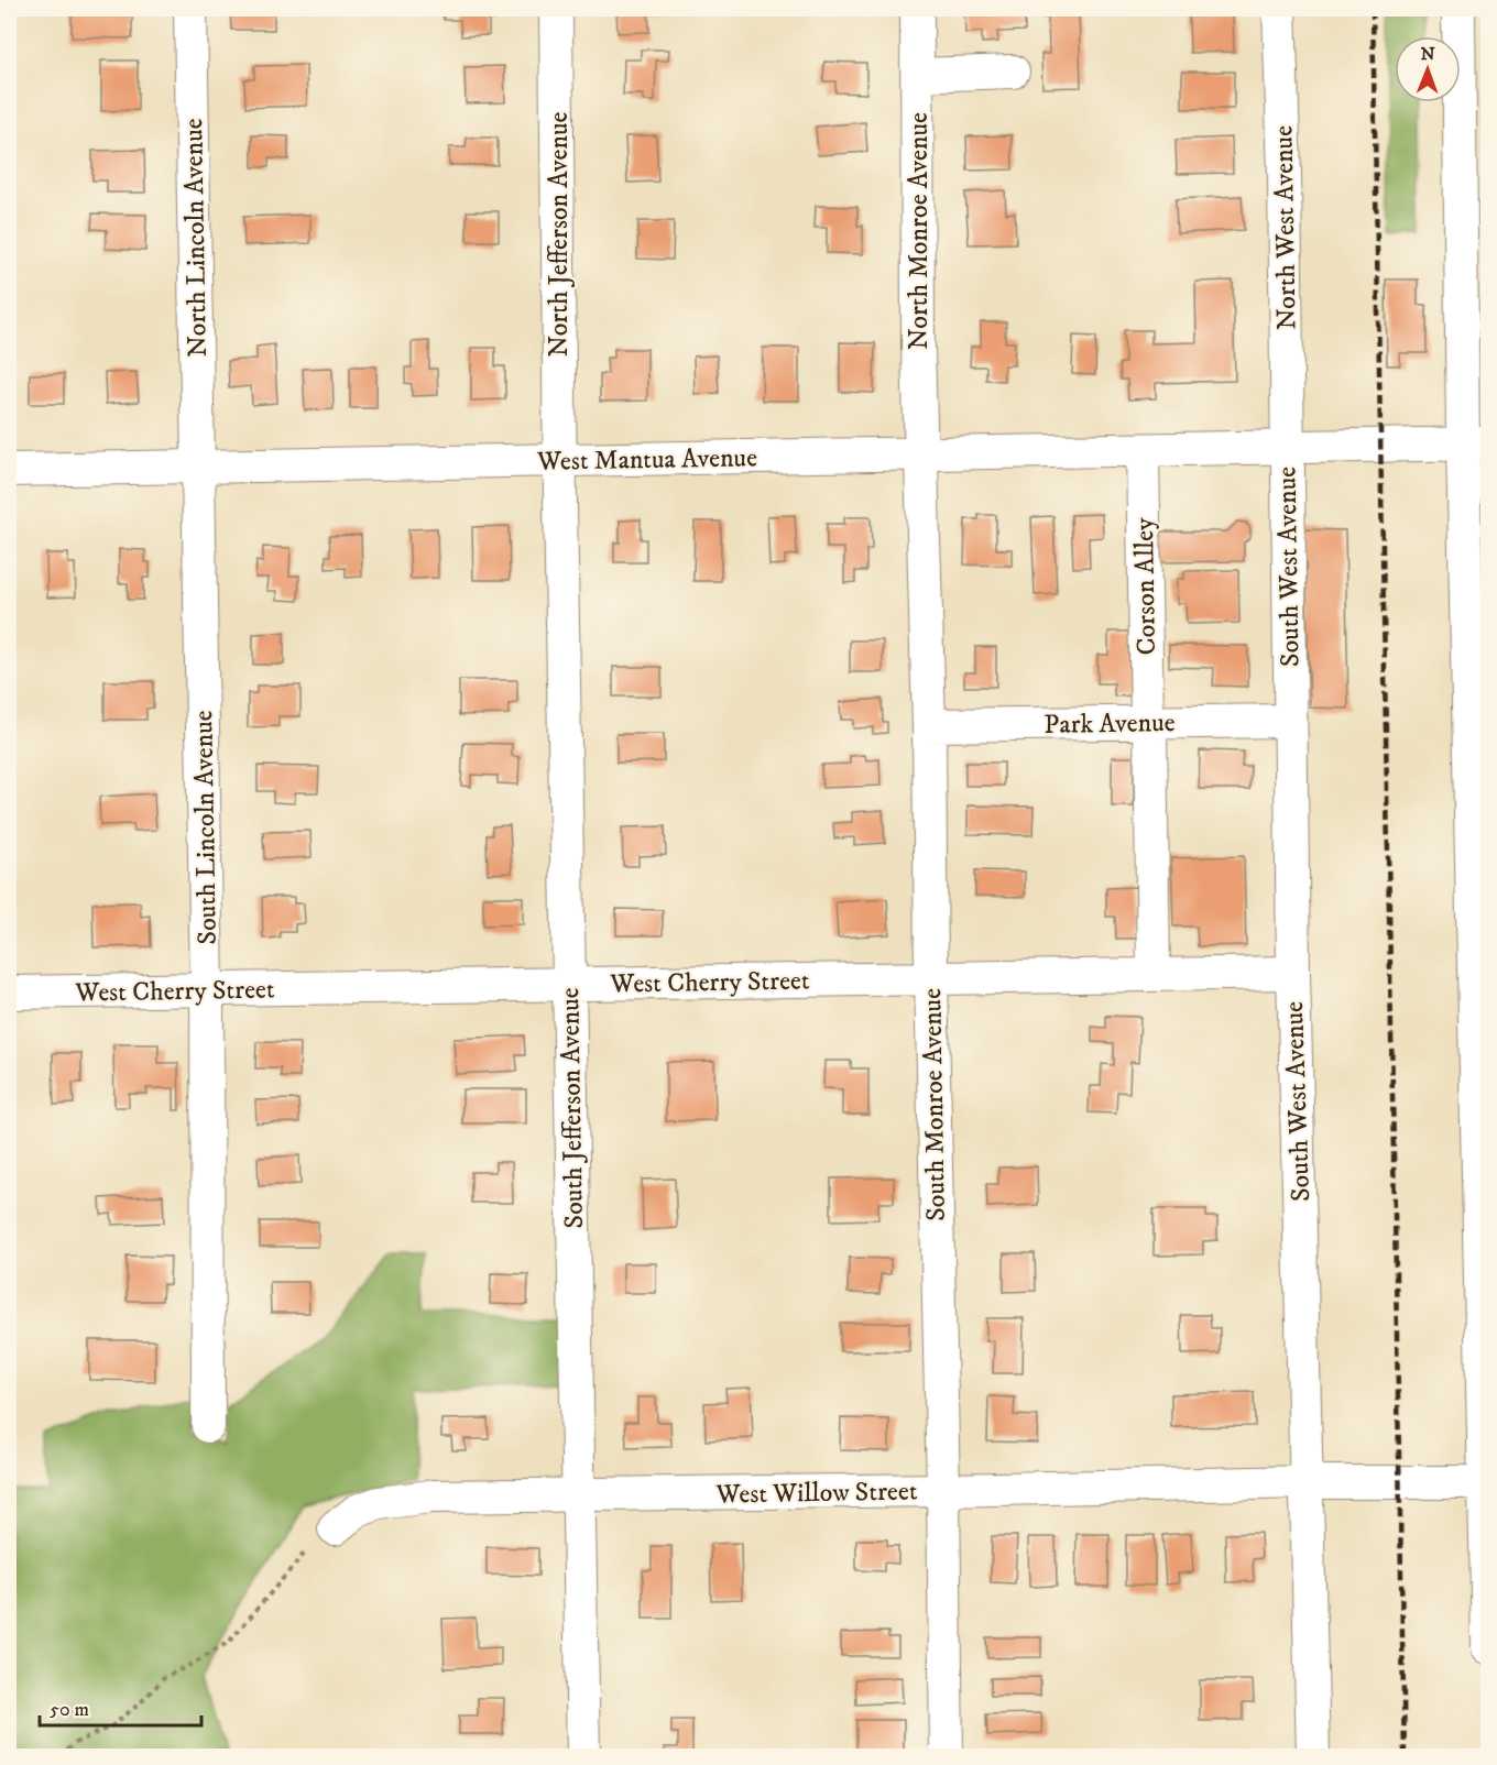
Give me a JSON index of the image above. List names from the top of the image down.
{
  "streets": {
    "street": [
      "North West Avenue",
      "North Monroe Avenue",
      "North Jefferson Avenue",
      "North Lincoln Avenue",
      "West Mantua Avenue",
      "South West Avenue",
      "Corson Alley",
      "Park Avenue",
      "South Lincoln Avenue",
      "West Cherry Street",
      "South Monroe Avenue",
      "South Jefferson Avenue",
      "West Willow Street"
    ]
  },
  "crossings": [
    ["North West Avenue", "West Mantua Avenue"],
    ["North West Avenue", "South West Avenue"],
    ["North Monroe Avenue", "West Mantua Avenue"],
    ["North Monroe Avenue", "South Monroe Avenue"],
    ["North Jefferson Avenue", "West Mantua Avenue"],
    ["North Jefferson Avenue", "South Jefferson Avenue"],
    ["North Lincoln Avenue", "West Mantua Avenue"],
    ["North Lincoln Avenue", "South Lincoln Avenue"],
    ["West Mantua Avenue", "South West Avenue"],
    ["West Mantua Avenue", "Corson Alley"],
    ["West Mantua Avenue", "South Lincoln Avenue"],
    ["West Mantua Avenue", "South Monroe Avenue"],
    ["West Mantua Avenue", "South Jefferson Avenue"],
    ["South West Avenue", "Park Avenue"],
    ["South West Avenue", "West Cherry Street"],
    ["South West Avenue", "West Willow Street"],
    ["Corson Alley", "Park Avenue"],
    ["Corson Alley", "West Cherry Street"],
    ["Park Avenue", "South Monroe Avenue"],
    ["South Lincoln Avenue", "West Cherry Street"],
    ["West Cherry Street", "South Monroe Avenue"],
    ["West Cherry Street", "South Jefferson Avenue"],
    ["South Monroe Avenue", "West Willow Street"],
    ["South Jefferson Avenue", "West Willow Street"]
  ],
  "scale_bar": "50 m",
  "north": "top"
}
